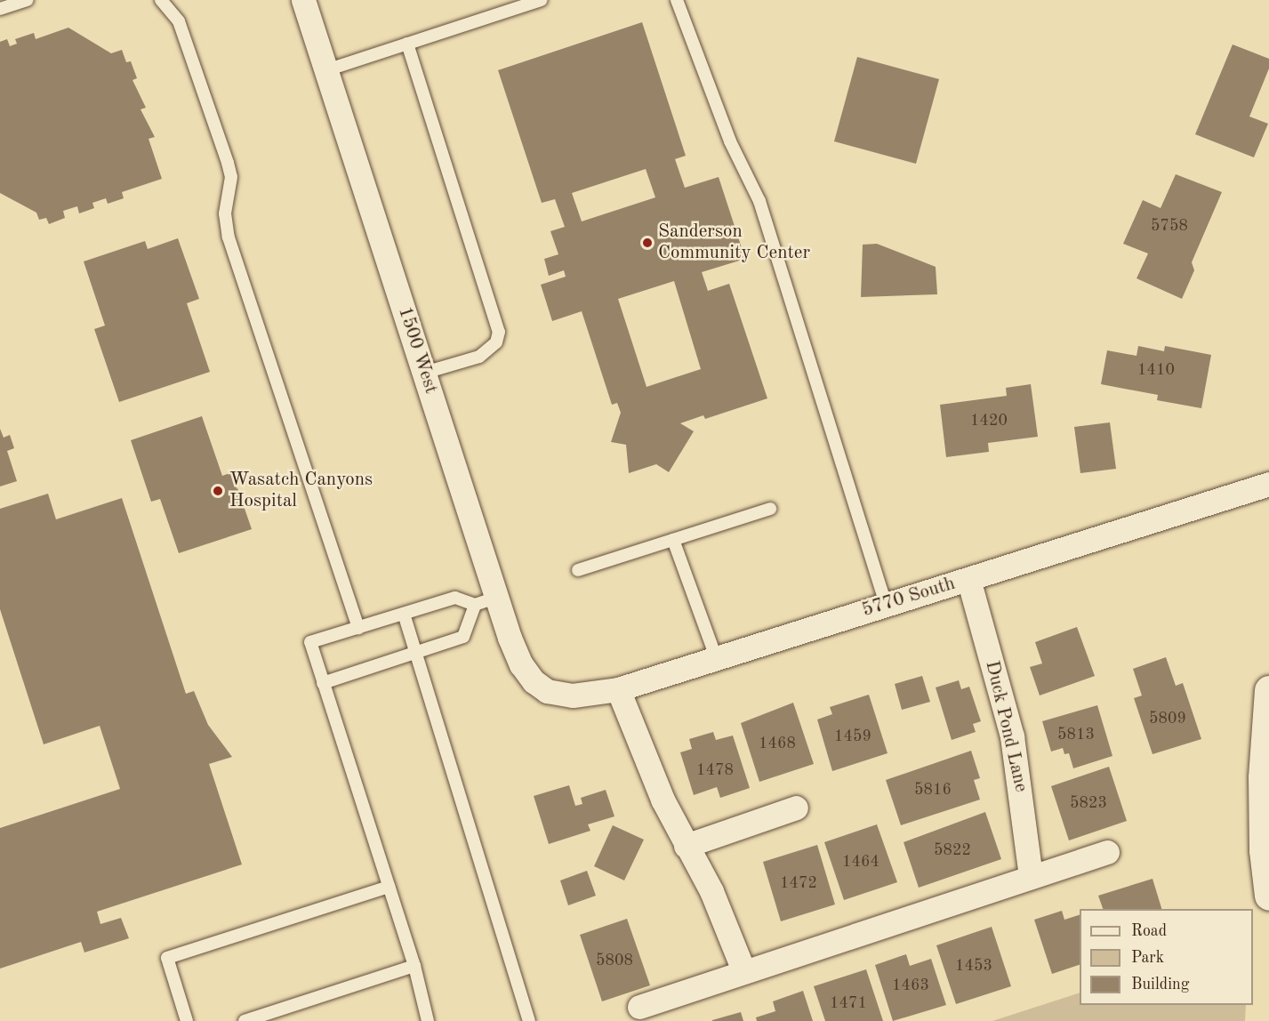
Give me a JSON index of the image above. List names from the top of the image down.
{
  "streets": {
    "street": ["1500 West", "5770 South", "Duck Pond Lane"]
  },
  "crossings": [
    ["1500 West", "5770 South"],
    ["5770 South", "Duck Pond Lane"]
  ],
  "places": ["Sanderson Community Center", "Wasatch Canyons Hospital"],
  "house_numbers": [
    "5758",
    "1410",
    "1420",
    "5809",
    "5813",
    "1459",
    "1468",
    "1478",
    "5816",
    "5823",
    "5822",
    "1464",
    "1472",
    "5808",
    "1453",
    "1463",
    "1471"
  ],
  "legend": ["Road", "Park", "Building"]
}
